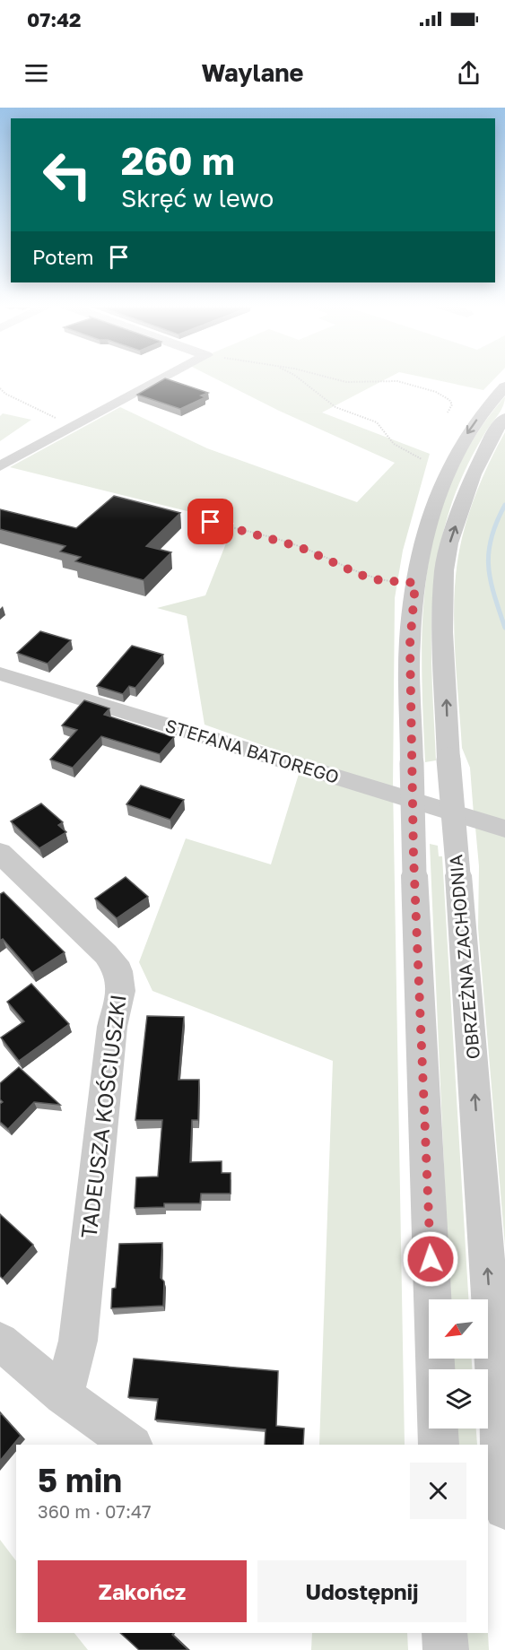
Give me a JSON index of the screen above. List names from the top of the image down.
{
  "streets": {
    "street": ["STEFANA BATOREGO", "OBRZEŻNA ZACHODNIA", "TADEUSZA KOŚCIUSZKI"]
  },
  "north": "bottom left",
  "page": {
    "status": "07:42",
    "header": "Waylane",
    "turn": ["260 m", "Skręć w lewo"],
    "then": "Potem",
    "heading": ["5 min", "360 m · 07:47"],
    "buttons": ["Zakończ", "Udostępnij"]
  }
}
